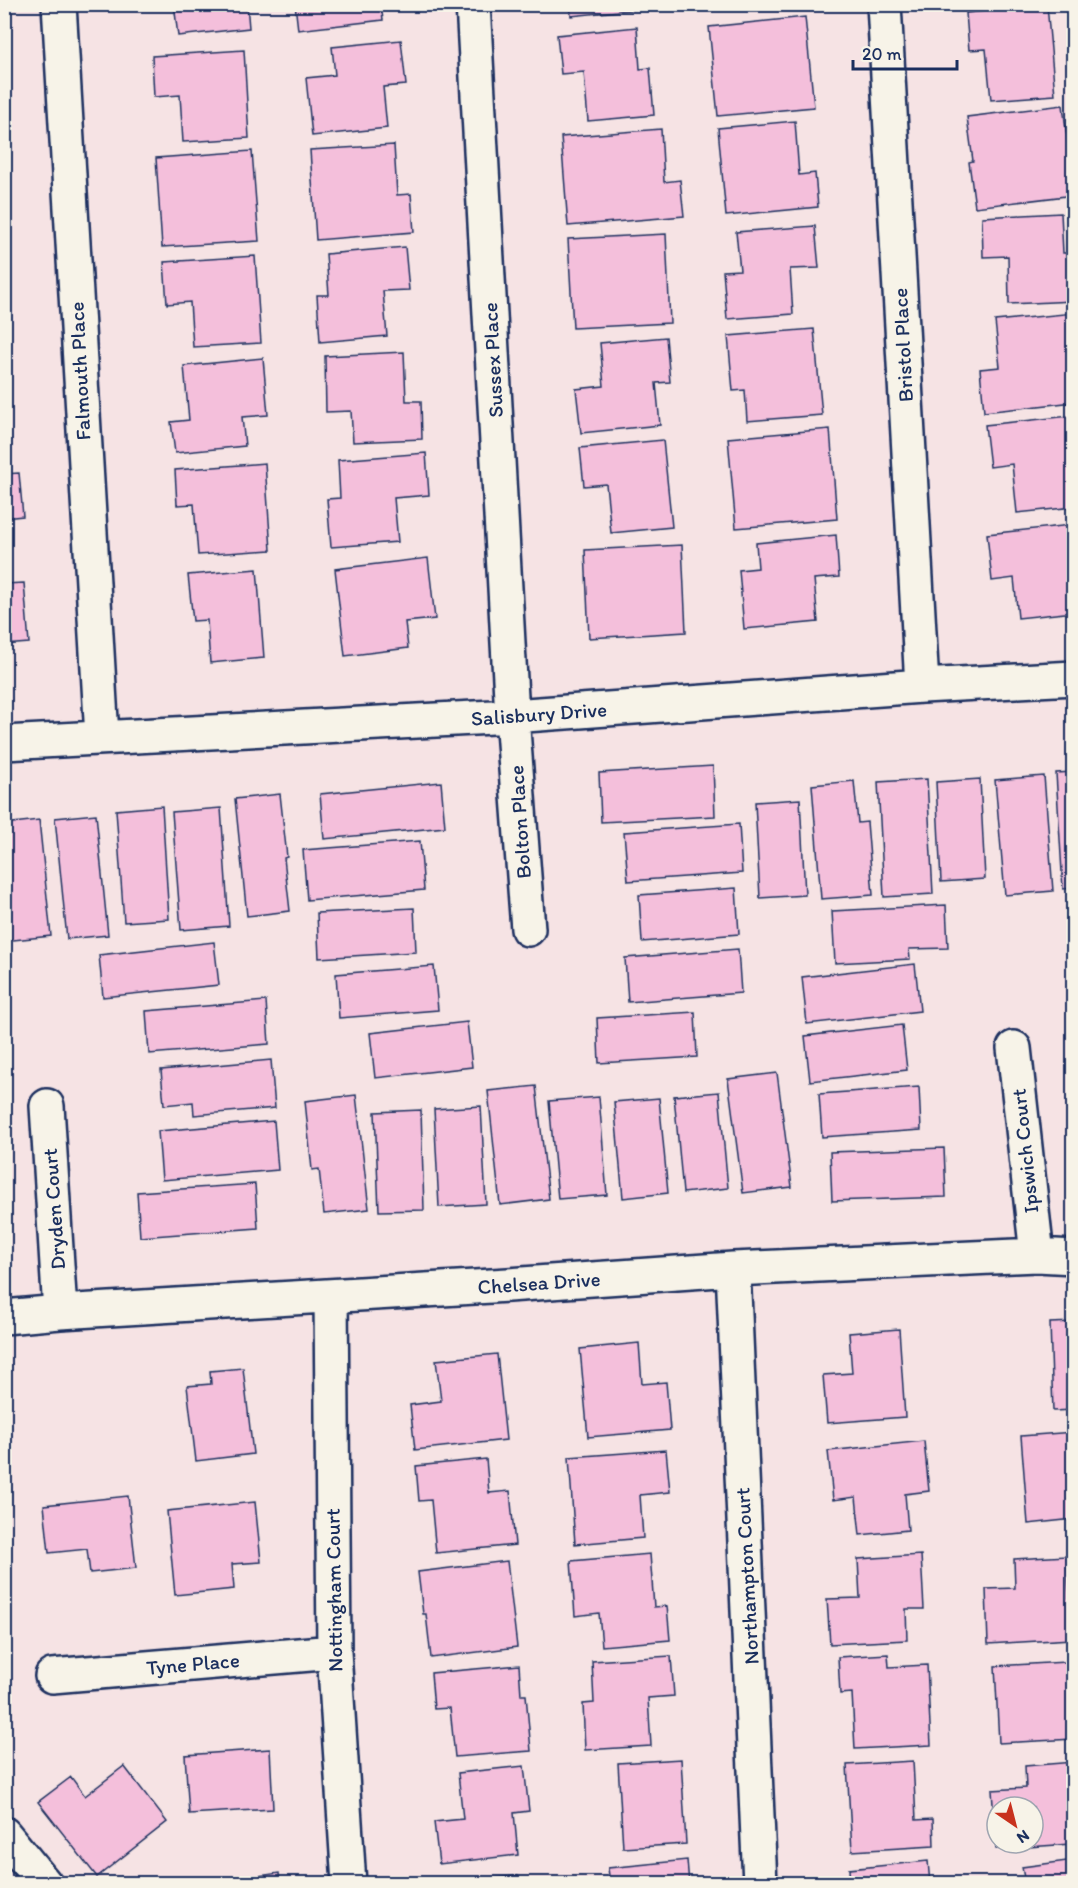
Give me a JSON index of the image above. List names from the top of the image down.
{
  "streets": {
    "street": [
      "Bristol Place",
      "Sussex Place",
      "Falmouth Place",
      "Salisbury Drive",
      "Bolton Place",
      "Ipswich Court",
      "Dryden Court",
      "Chelsea Drive",
      "Northampton Court",
      "Nottingham Court",
      "Tyne Place"
    ]
  },
  "crossings": [
    ["Bristol Place", "Salisbury Drive"],
    ["Sussex Place", "Salisbury Drive"],
    ["Sussex Place", "Bolton Place"],
    ["Falmouth Place", "Salisbury Drive"],
    ["Salisbury Drive", "Bolton Place"],
    ["Ipswich Court", "Chelsea Drive"],
    ["Dryden Court", "Chelsea Drive"],
    ["Chelsea Drive", "Northampton Court"],
    ["Chelsea Drive", "Nottingham Court"],
    ["Nottingham Court", "Tyne Place"]
  ],
  "scale_bar": "20 m",
  "north": "bottom right"
}
